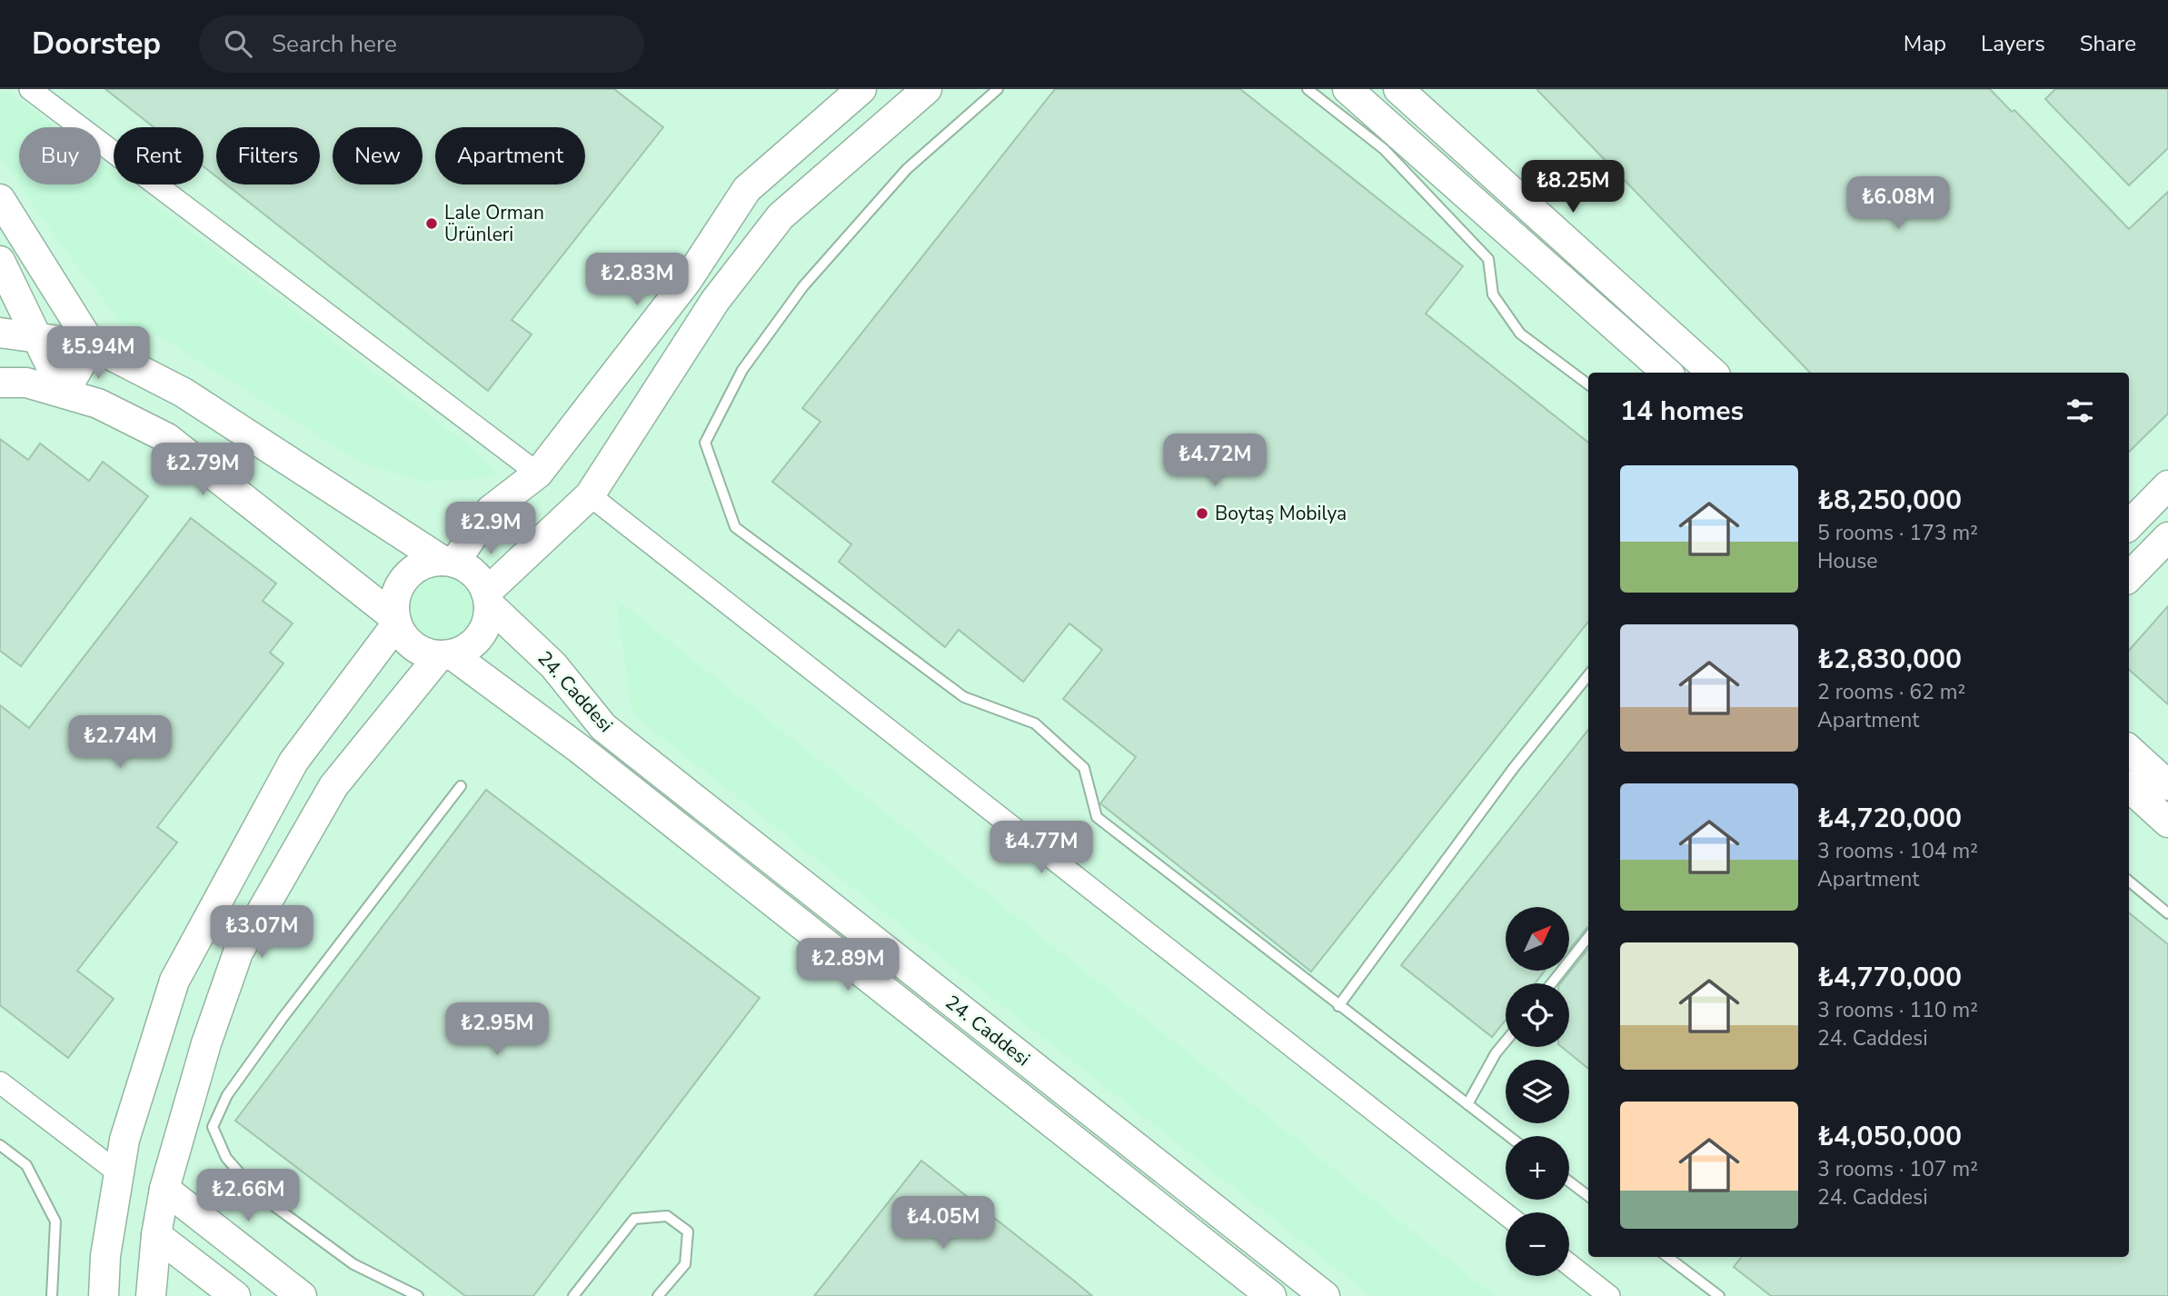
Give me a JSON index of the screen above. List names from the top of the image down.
{
  "streets": {
    "street": ["24. Caddesi"]
  },
  "places": ["Lale Orman Ürünleri", "Boytaş Mobilya"],
  "north": "top right",
  "page": {
    "header": "Doorstep",
    "search": "Search here",
    "nav": ["Map", "Layers", "Share"],
    "chip": [
      "Buy",
      "Rent",
      "Filters",
      "New",
      "Apartment"
    ],
    "price": [
      "₺8.25M",
      "₺6.08M",
      "₺2.83M",
      "₺5.94M",
      "₺4.72M",
      "₺2.79M",
      "₺2.9M",
      "₺2.74M",
      "₺4.77M",
      "₺3.07M",
      "₺2.89M",
      "₺2.95M",
      "₺2.66M",
      "₺4.05M"
    ],
    "heading": "14 homes",
    "list": [
      {
        "name": "₺8,250,000",
        "note": "5 rooms · 173 m² · House"
      },
      {
        "name": "₺2,830,000",
        "note": "2 rooms · 62 m² · Apartment"
      },
      {
        "name": "₺4,720,000",
        "note": "3 rooms · 104 m² · Apartment"
      },
      {
        "name": "₺4,770,000",
        "note": "3 rooms · 110 m² · 24. Caddesi"
      },
      {
        "name": "₺4,050,000",
        "note": "3 rooms · 107 m² · 24. Caddesi"
      }
    ],
    "map_buttons": ["+", "−"]
  }
}
